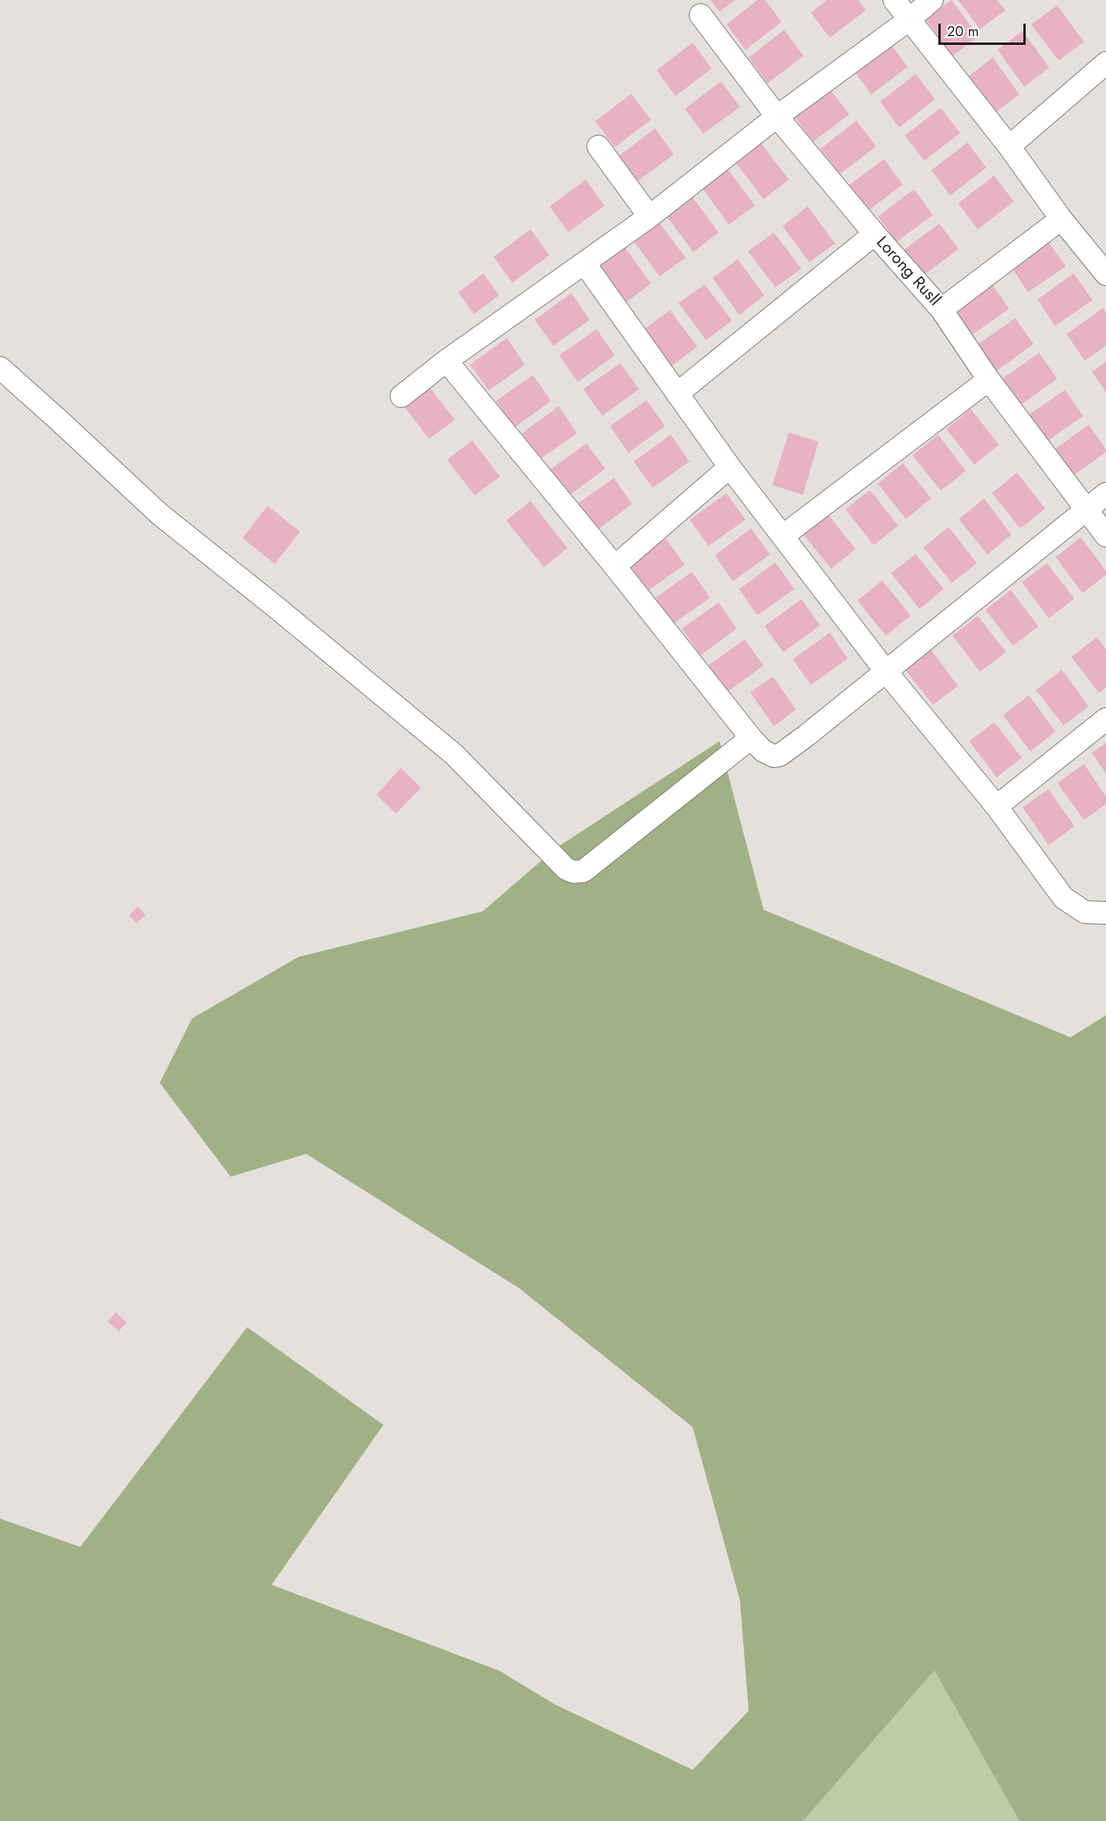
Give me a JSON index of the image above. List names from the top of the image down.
{
  "streets": {
    "street": ["Lorong Rusll"]
  },
  "scale_bar": "20 m"
}
